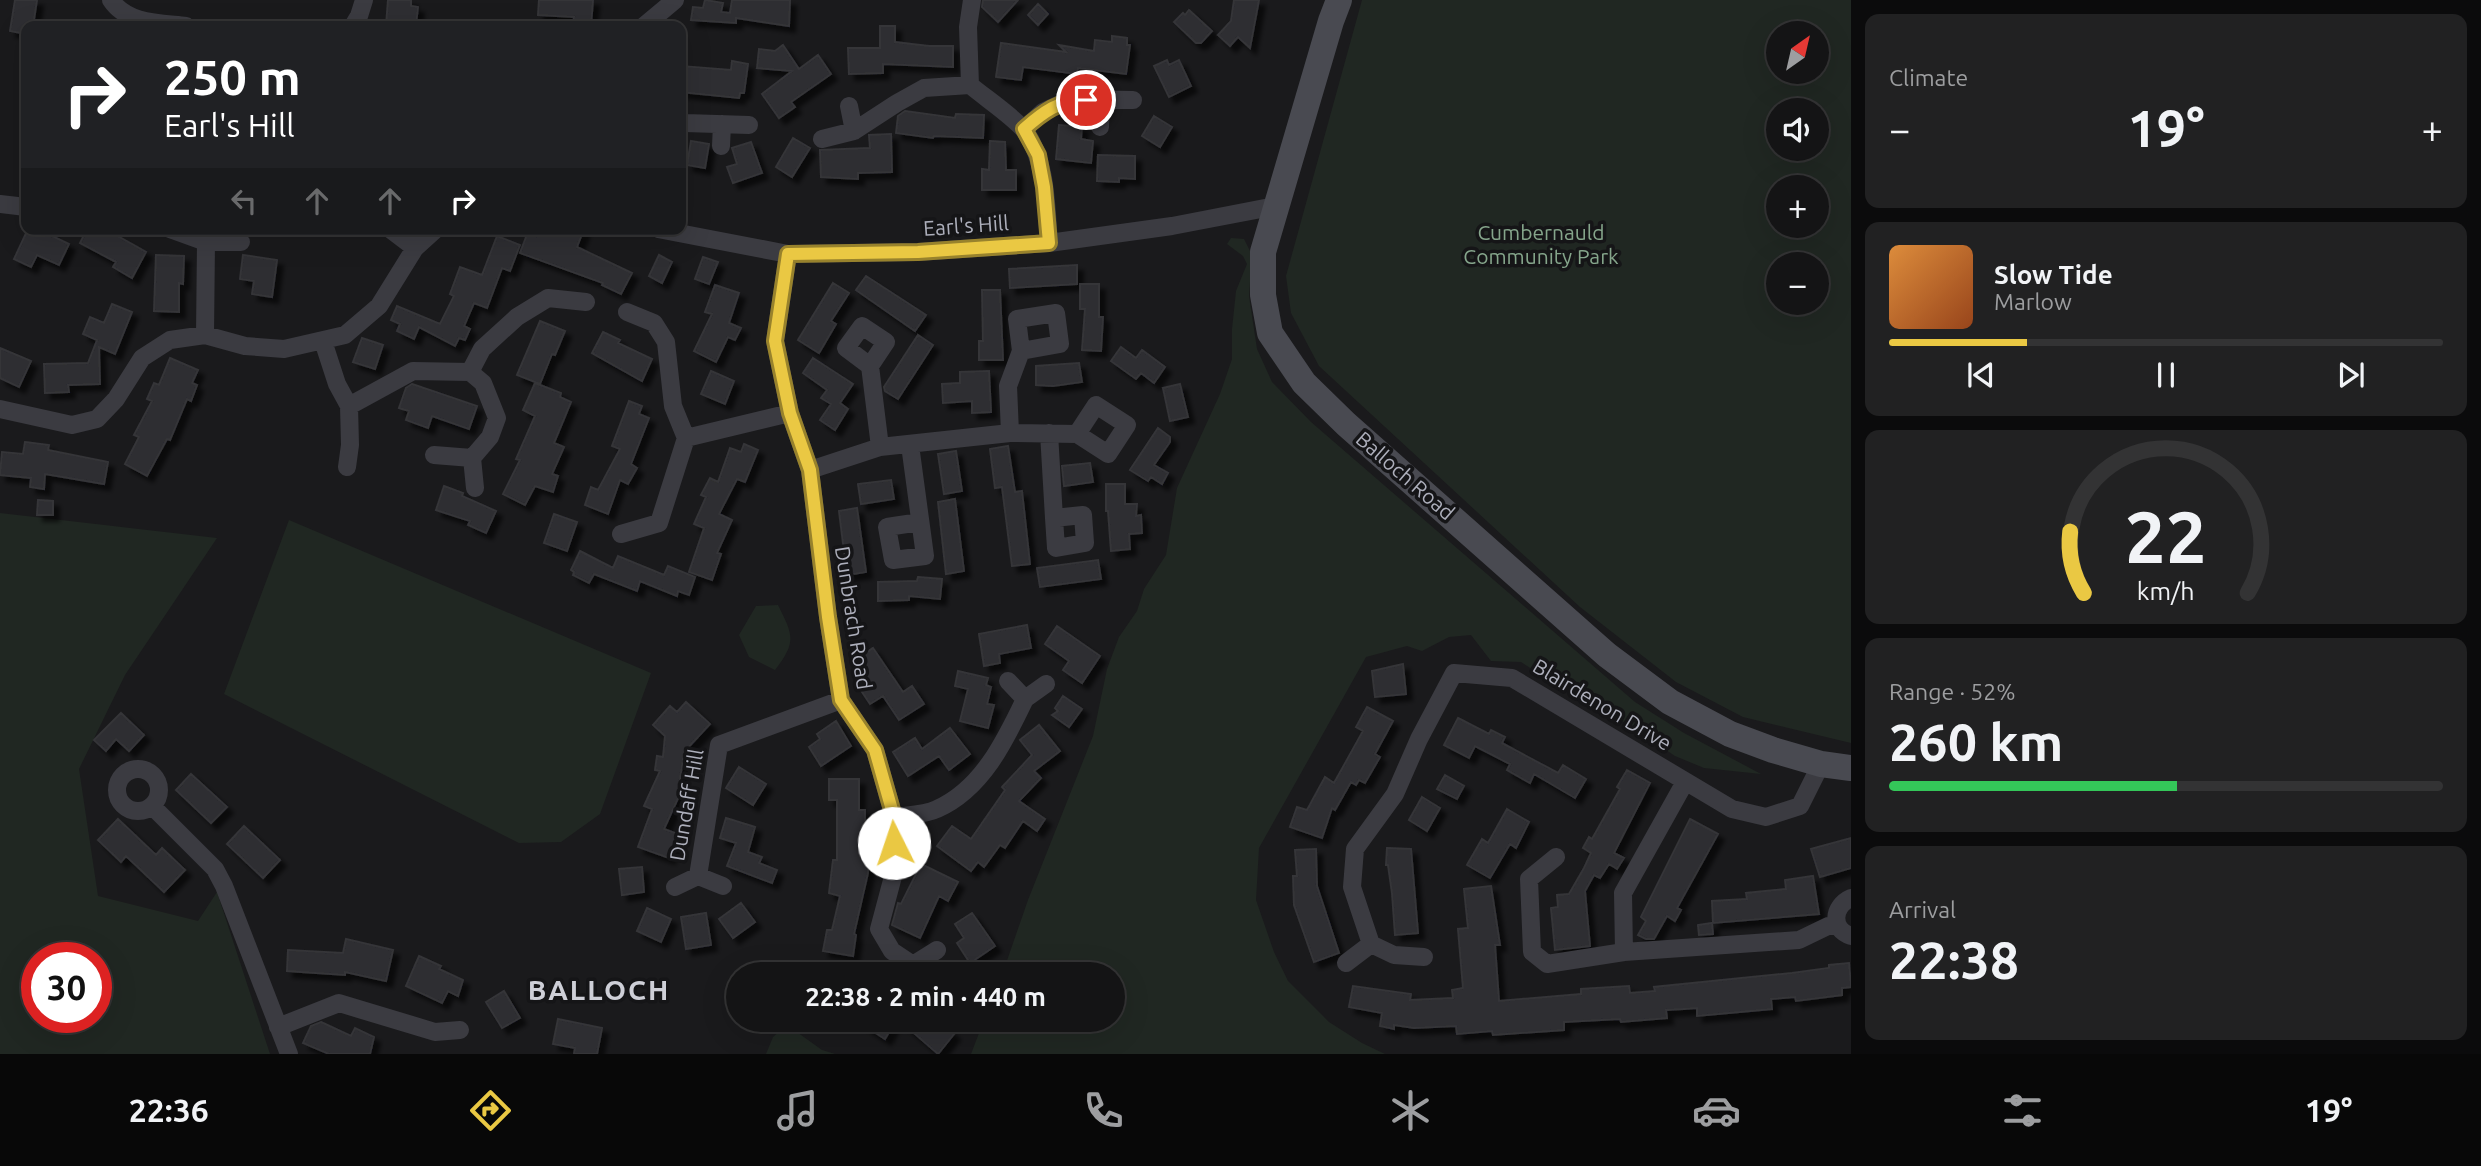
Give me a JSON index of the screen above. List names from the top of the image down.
{
  "streets": {
    "street": [
      "Earl's Hill",
      "Balloch Road",
      "Dunbrach Road",
      "Blairdenon Drive",
      "Dundaff Hill"
    ]
  },
  "crossings": [
    ["Earl's Hill", "Balloch Road"],
    ["Earl's Hill", "Dunbrach Road"],
    ["Balloch Road", "Blairdenon Drive"],
    ["Dunbrach Road", "Dundaff Hill"]
  ],
  "districts": ["BALLOCH"],
  "parks": ["Cumbernauld Community Park"],
  "north": "top right",
  "page": {
    "tile": [
      "Climate",
      ["Range · 52%", "260 km"],
      ["Arrival", "22:38"]
    ],
    "map_buttons": ["+", "−"],
    "turn": ["250 m", "Earl's Hill"],
    "heat": ["−", "19°", "+"],
    "song": ["Slow Tide", "Marlow"],
    "limit": "30",
    "trip": "22:38 · 2 min · 440 m",
    "tabs": ["22:36", "19°"],
    "gauge": ["22", "km/h"]
  }
}
